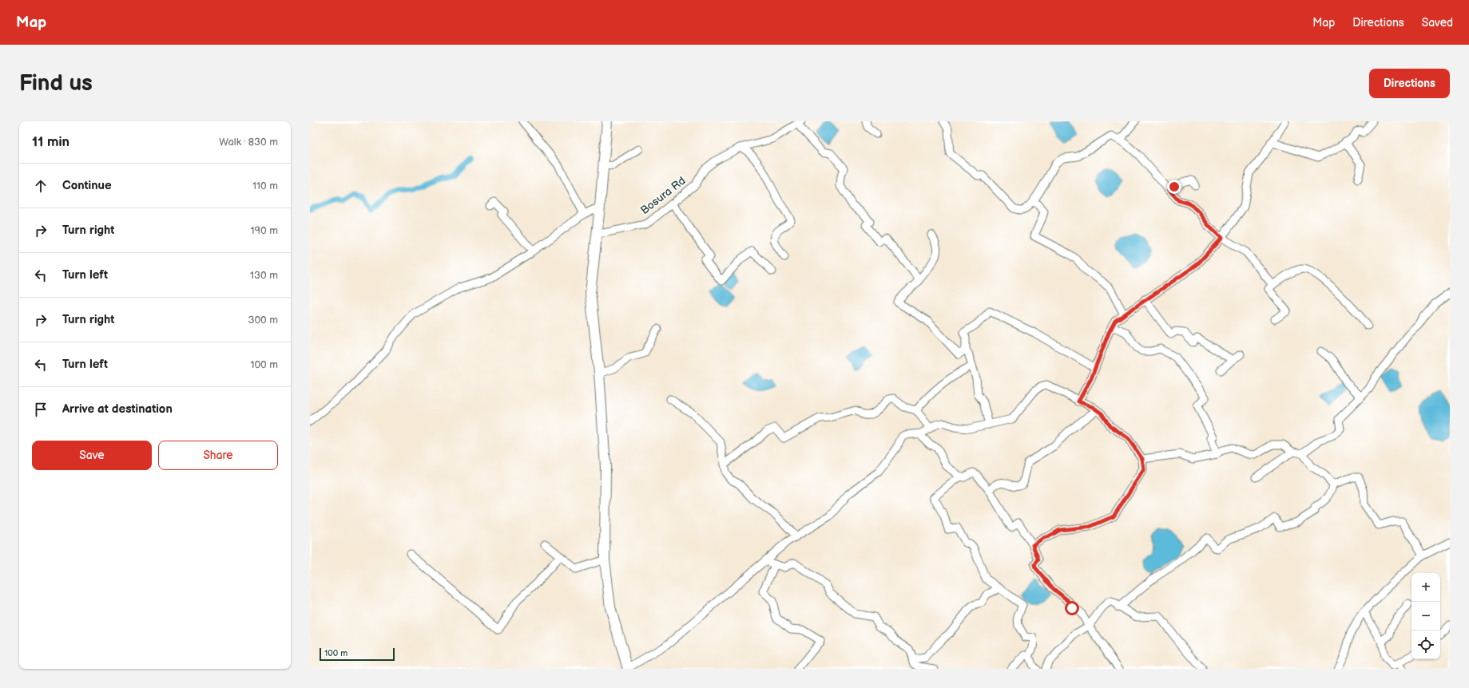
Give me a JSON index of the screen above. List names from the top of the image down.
{
  "streets": {
    "street": ["Bosura Rd"]
  },
  "scale_bar": "100 m",
  "page": {
    "header": "Map",
    "nav": ["Map", "Directions", "Saved"],
    "buttons": [
      "Directions",
      ["Save", "Share"]
    ],
    "title": "Find us",
    "heading": ["11 min", "Walk · 830 m"],
    "list": [
      ["Continue", "110 m"],
      ["Turn right", "190 m"],
      ["Turn left", "130 m"],
      ["Turn right", "300 m"],
      ["Turn left", "100 m"],
      "Arrive at destination"
    ],
    "map_buttons": ["+", "−"],
    "scale": "100 m"
  }
}
